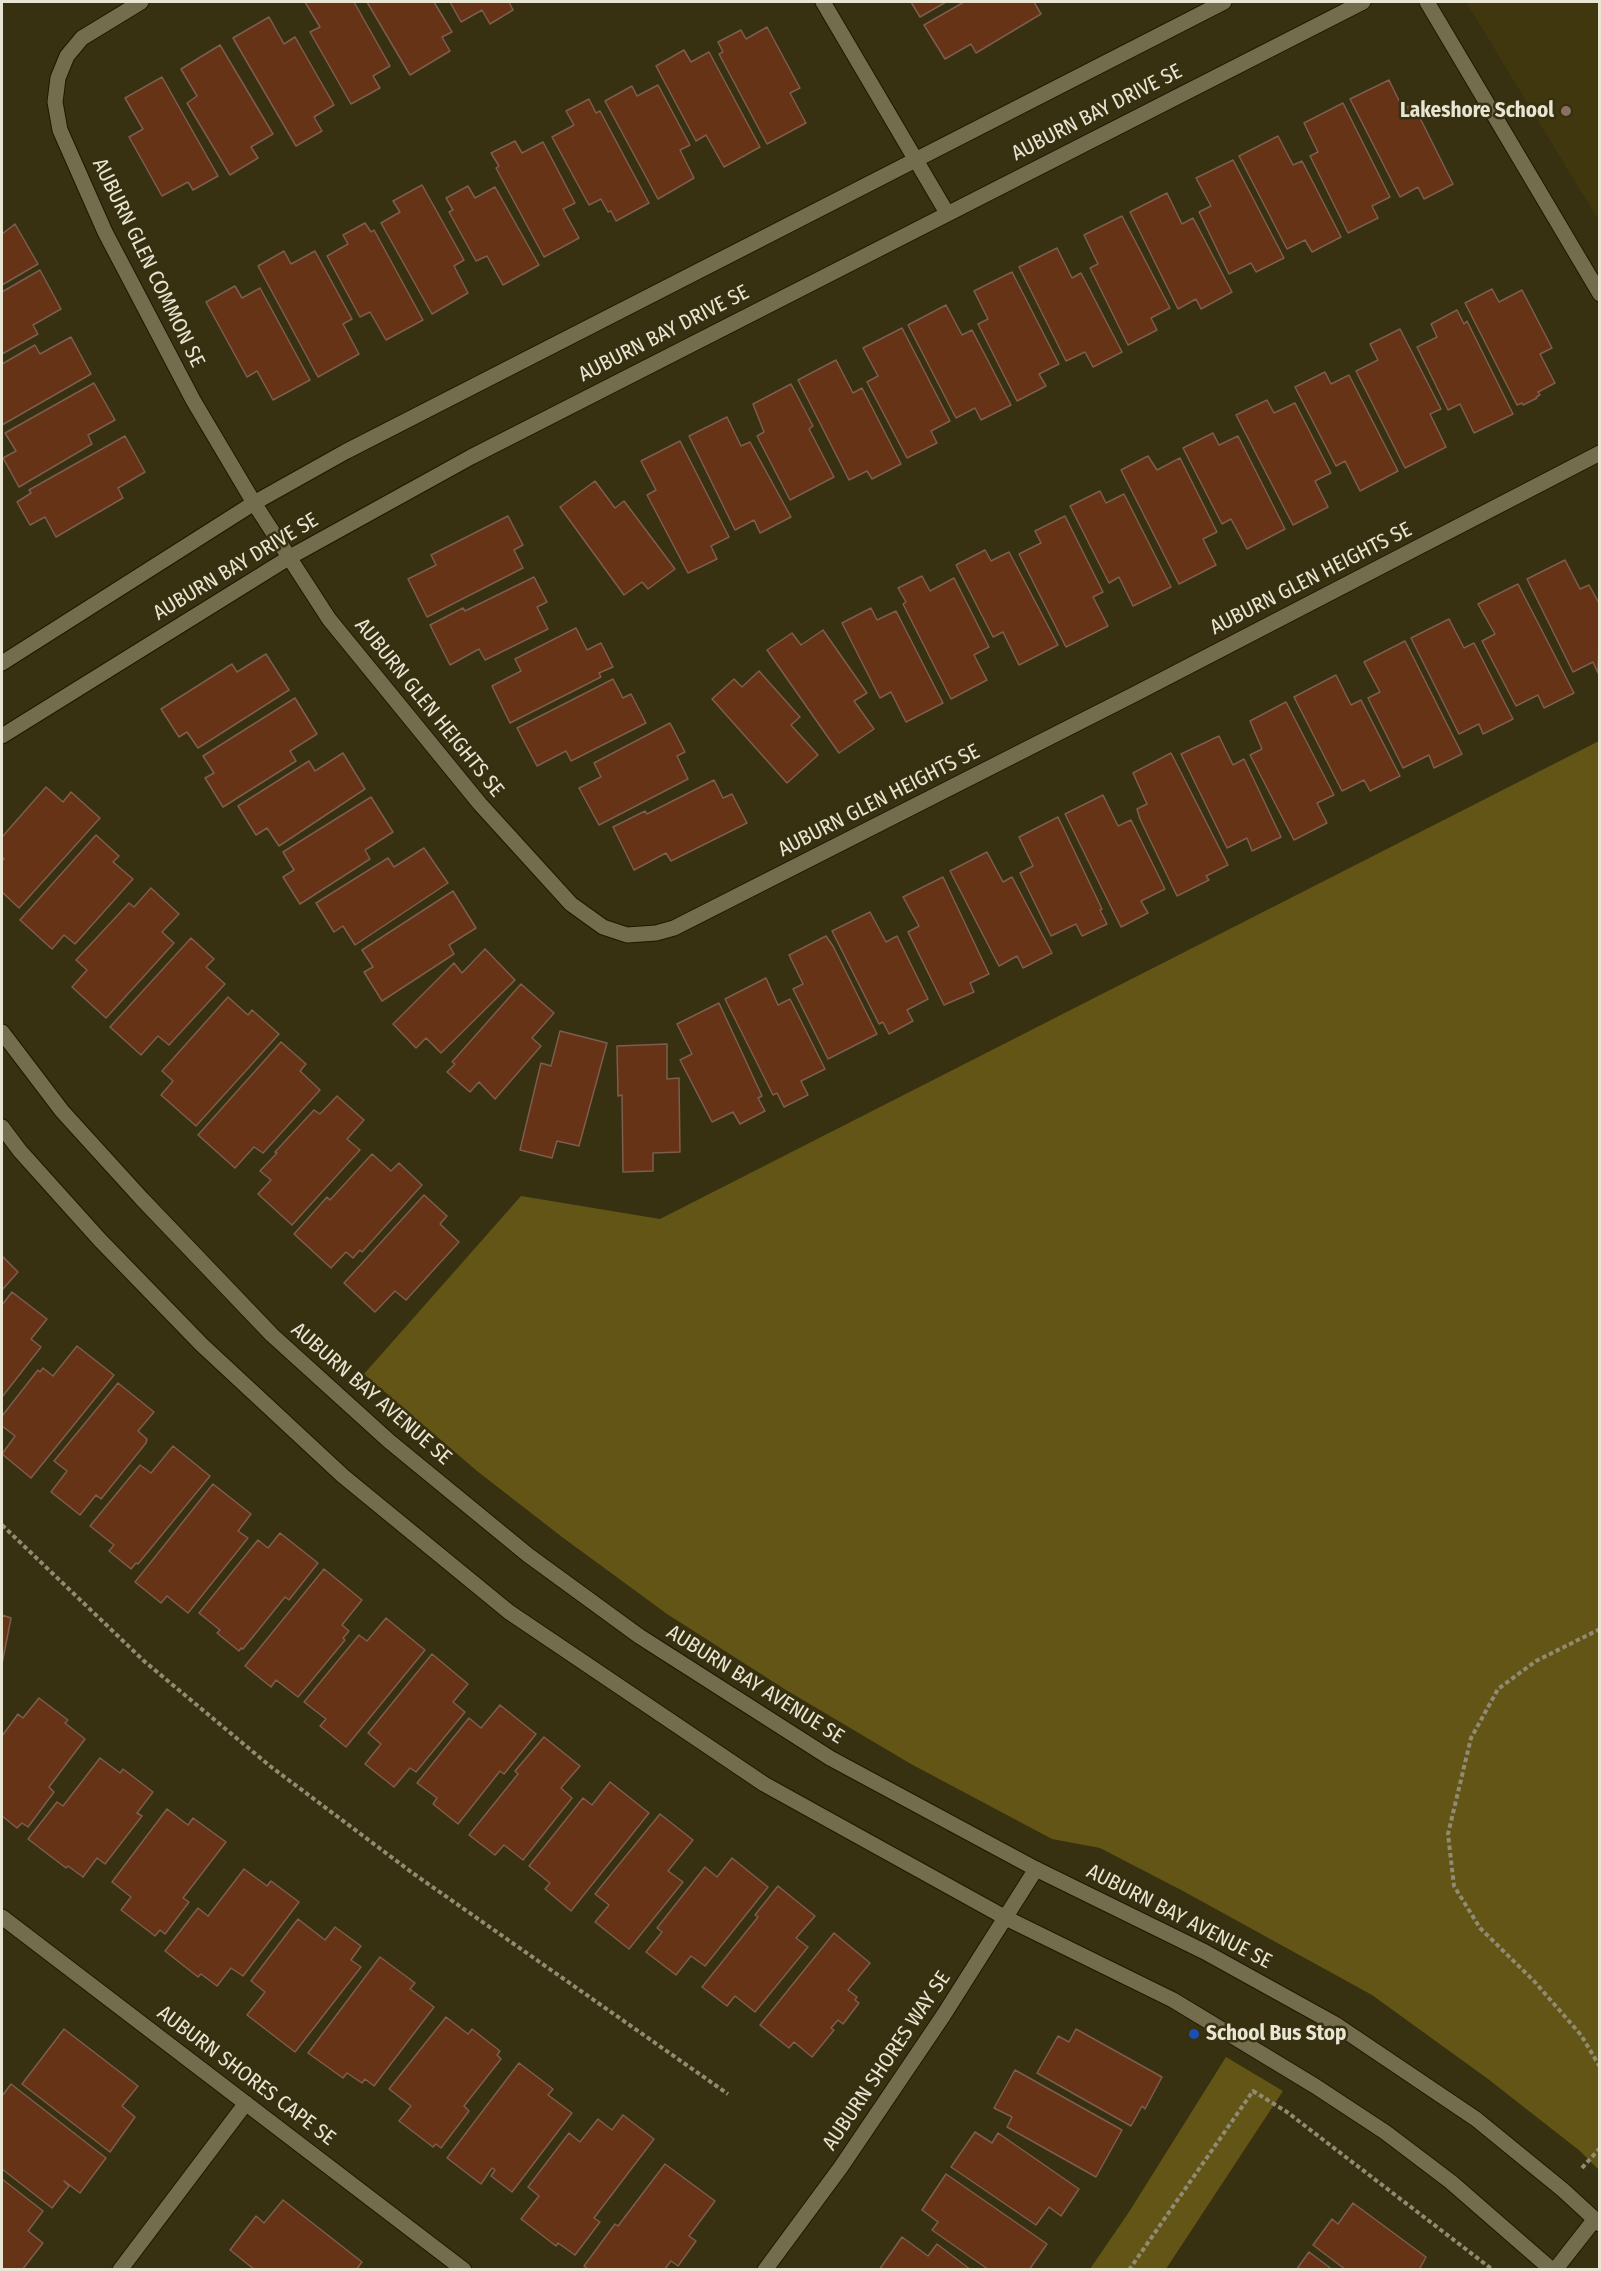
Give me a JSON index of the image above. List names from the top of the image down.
{
  "streets": {
    "street": [
      "AUBURN BAY DRIVE SE",
      "AUBURN GLEN COMMON SE",
      "AUBURN GLEN HEIGHTS SE",
      "AUBURN BAY AVENUE SE",
      "AUBURN SHORES WAY SE",
      "AUBURN SHORES CAPE SE"
    ]
  },
  "crossings": [
    ["AUBURN BAY DRIVE SE", "AUBURN GLEN COMMON SE"],
    ["AUBURN BAY DRIVE SE", "AUBURN GLEN HEIGHTS SE"],
    ["AUBURN GLEN COMMON SE", "AUBURN GLEN HEIGHTS SE"],
    ["AUBURN BAY AVENUE SE", "AUBURN SHORES WAY SE"]
  ],
  "places": ["Lakeshore School", "School Bus Stop"]
}
